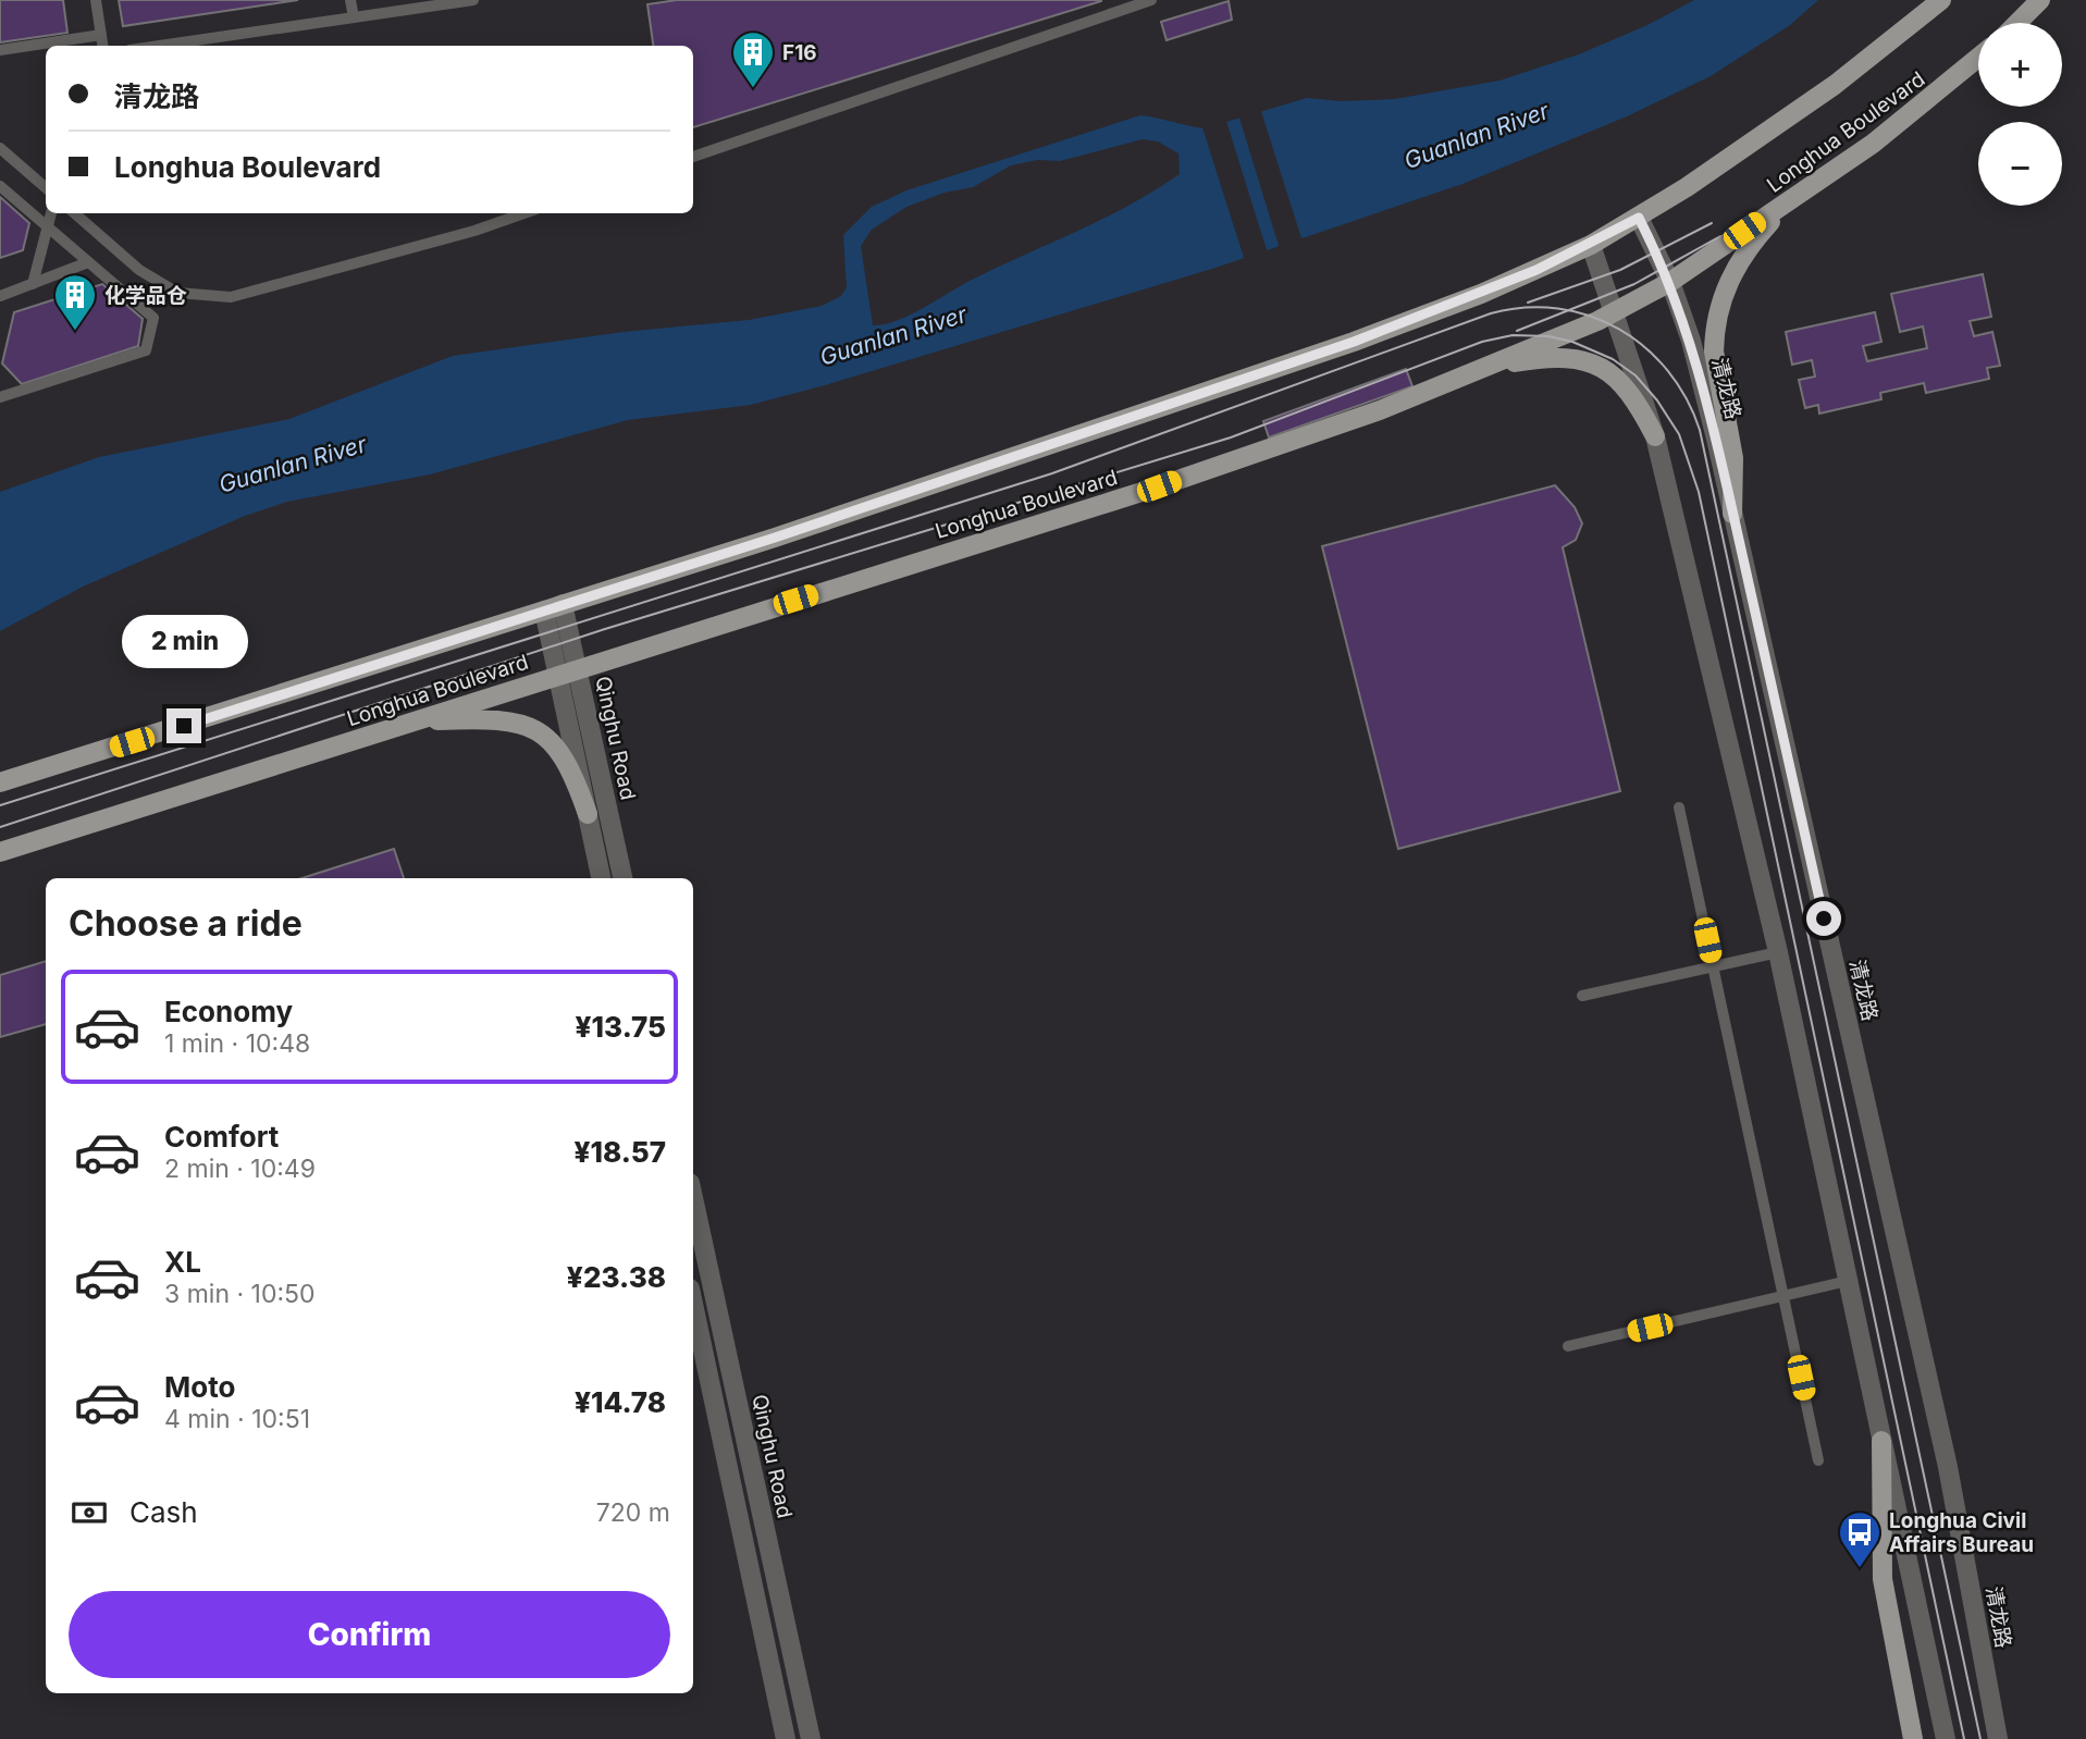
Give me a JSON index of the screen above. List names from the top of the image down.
{
  "streets": {
    "main road": ["Longhua Boulevard"],
    "street": ["清龙路", "Qinghu Road"]
  },
  "crossings": [
    ["Longhua Boulevard", "清龙路"],
    ["Longhua Boulevard", "Qinghu Road"]
  ],
  "water": ["Guanlan River"],
  "places": {
    "building": ["F16", "化学品仓"],
    "bus stop": ["Longhua Civil Affairs Bureau"]
  },
  "page": {
    "map_buttons": ["+", "−"],
    "banner": ["清龙路", "Longhua Boulevard"],
    "bubble": "2 min",
    "heading": "Choose a ride",
    "list": [
      {
        "name": "Economy",
        "note": "1 min · 10:48",
        "value": "¥13.75"
      },
      {
        "name": "Comfort",
        "note": "2 min · 10:49",
        "value": "¥18.57"
      },
      {
        "name": "XL",
        "note": "3 min · 10:50",
        "value": "¥23.38"
      },
      {
        "name": "Moto",
        "note": "4 min · 10:51",
        "value": "¥14.78"
      }
    ],
    "pay": ["Cash", "720 m"],
    "buttons": "Confirm"
  }
}
